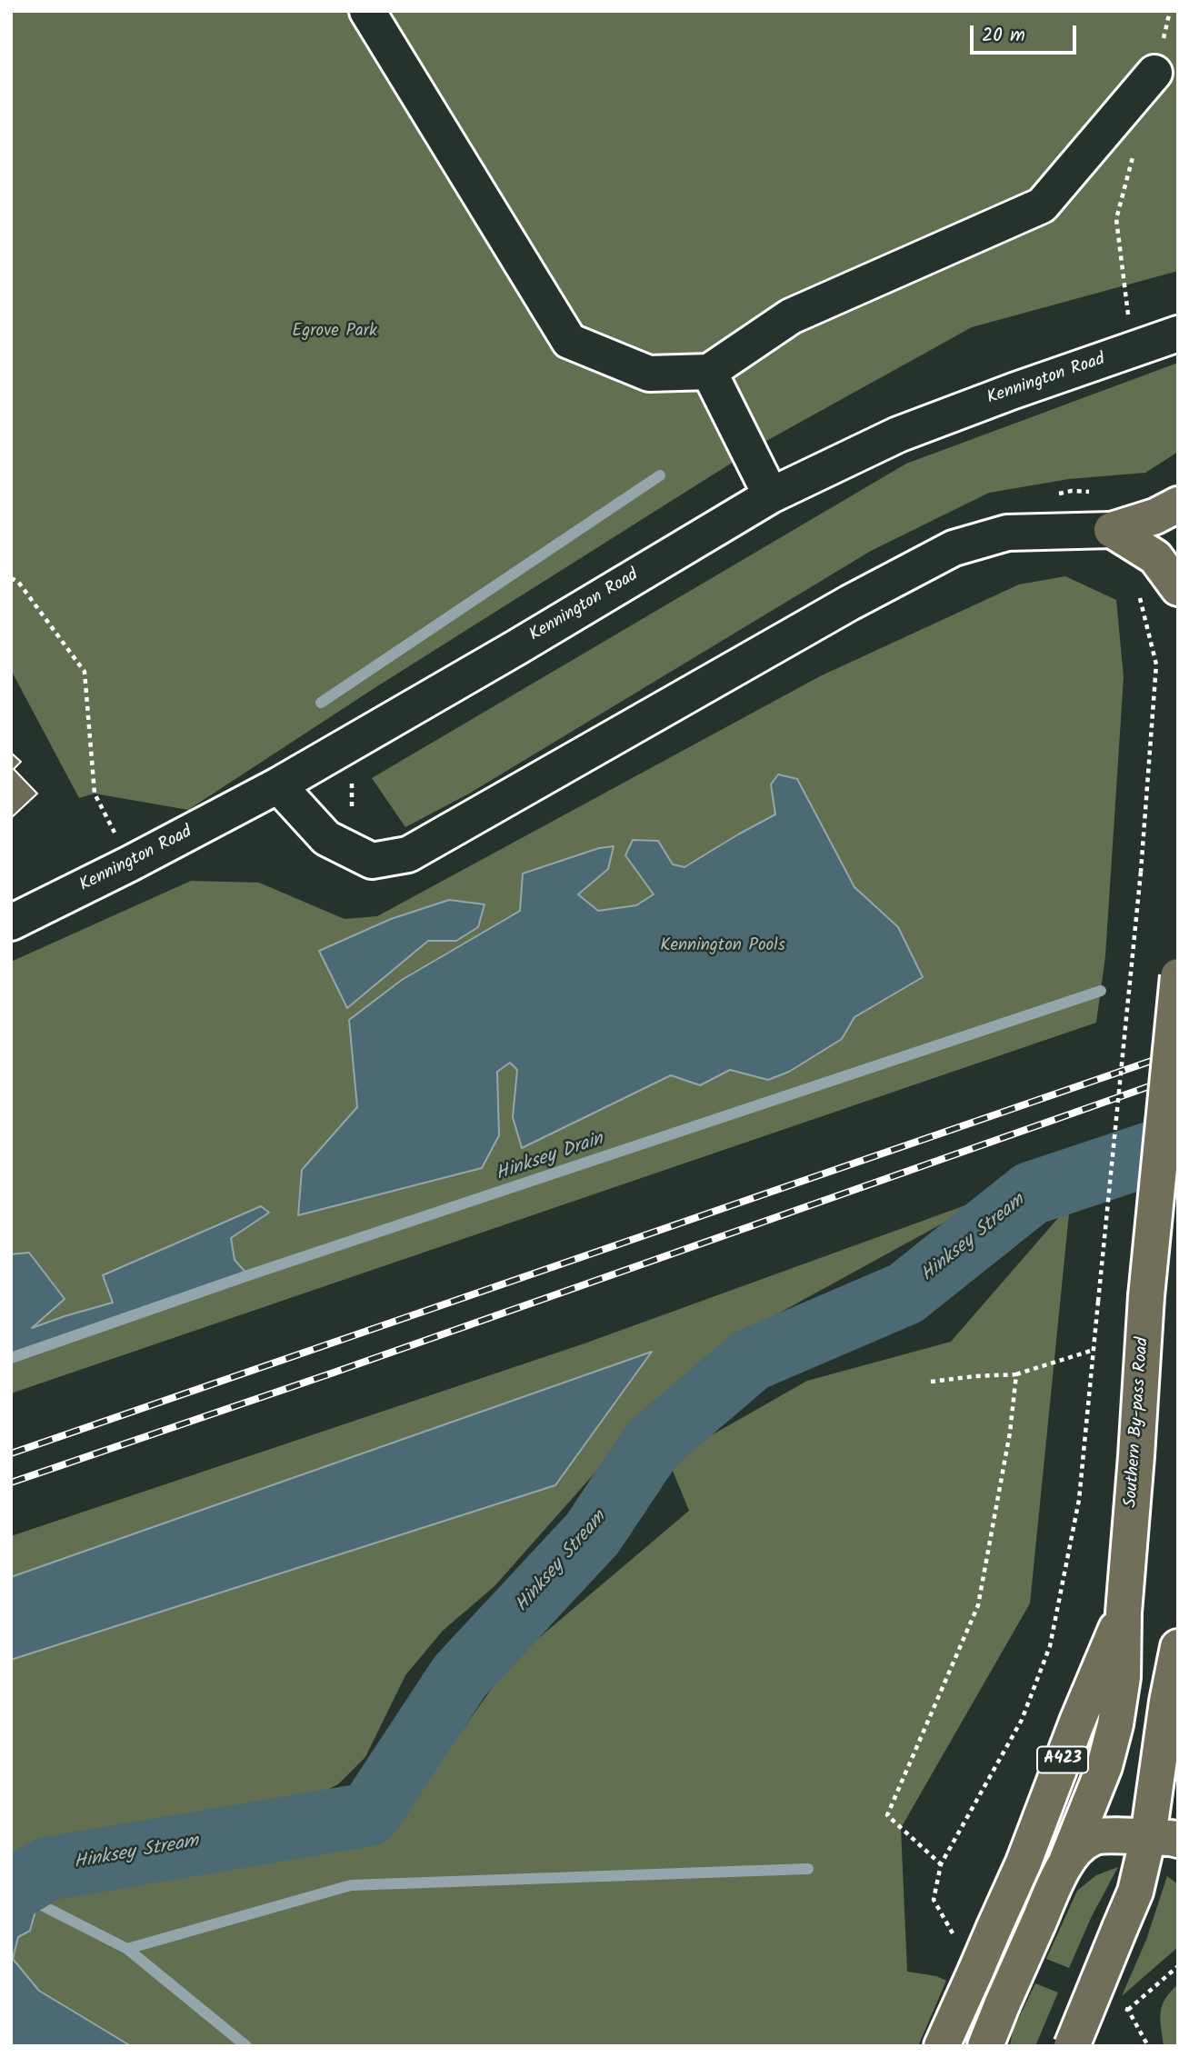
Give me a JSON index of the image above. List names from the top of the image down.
{
  "streets": {
    "highway": ["Southern By-pass Road", "A423"],
    "street": ["Kennington Road"]
  },
  "crossings": [
    ["Southern By-pass Road", "A423"]
  ],
  "water": ["Hinksey Drain", "Hinksey Stream"],
  "parks": ["Egrove Park", "Kennington Pools"],
  "scale_bar": "20 m"
}
